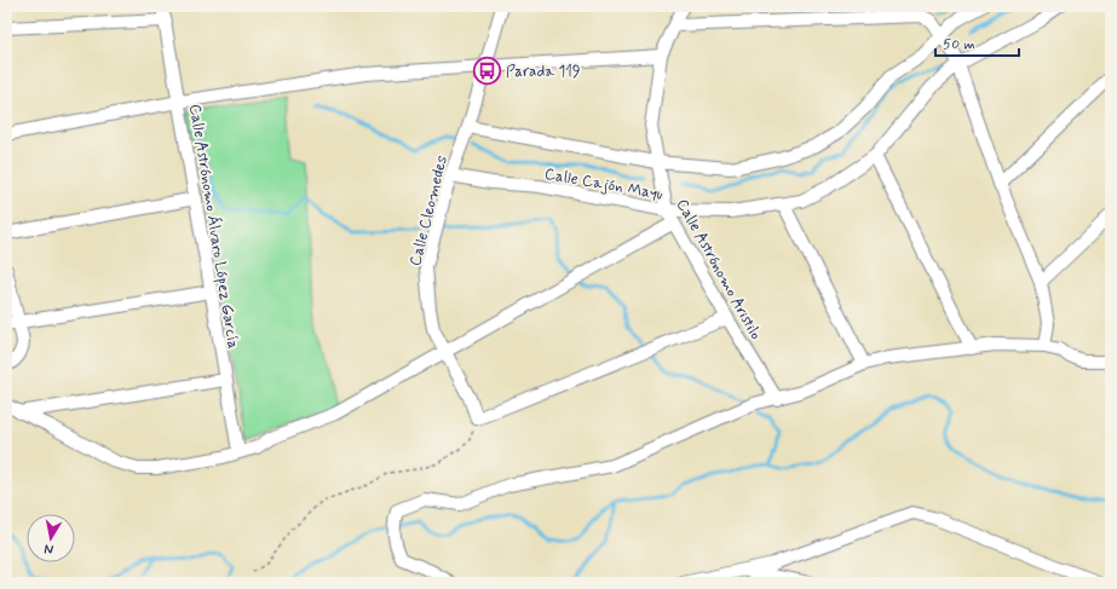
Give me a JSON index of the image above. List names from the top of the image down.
{
  "streets": {
    "street": [
      "Calle Cajón Mayu",
      "Calle Cleomedes",
      "Calle Astrónomo Álvaro López García",
      "Calle Astrónomo Aristilo"
    ]
  },
  "crossings": [
    ["Calle Cajón Mayu", "Calle Cleomedes"],
    ["Calle Cajón Mayu", "Calle Astrónomo Aristilo"]
  ],
  "places": {
    "bus stop": ["Parada 119"]
  },
  "scale_bar": "50 m",
  "north": "bottom"
}
